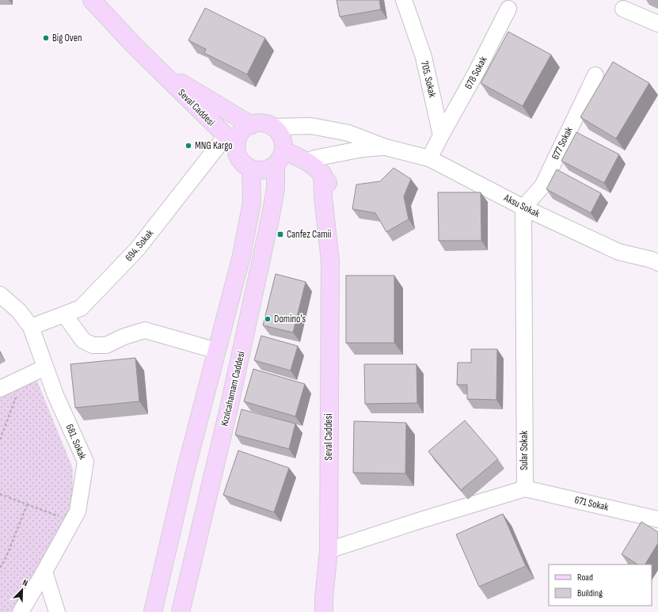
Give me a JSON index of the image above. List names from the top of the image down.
{
  "streets": {
    "main road": ["Seval Caddesi", "Kızılcahamam Caddesi"],
    "street": [
      "678 Sokak",
      "705. Sokak",
      "677 Sokak",
      "Aksu Sokak",
      "694. Sokak",
      "681. Sokak",
      "Sular Sokak",
      "671 Sokak"
    ]
  },
  "crossings": [
    ["678 Sokak", "705. Sokak"],
    ["Seval Caddesi", "Aksu Sokak"],
    ["Seval Caddesi", "694. Sokak"],
    ["Seval Caddesi", "Kızılcahamam Caddesi"],
    ["677 Sokak", "Aksu Sokak"],
    ["677 Sokak", "Sular Sokak"],
    ["Aksu Sokak", "694. Sokak"],
    ["Aksu Sokak", "Kızılcahamam Caddesi"],
    ["Aksu Sokak", "Sular Sokak"],
    ["694. Sokak", "Kızılcahamam Caddesi"],
    ["694. Sokak", "681. Sokak"],
    ["Sular Sokak", "671 Sokak"]
  ],
  "places": {
    "other": ["Big Oven", "MNG Kargo", "Domino's"],
    "transit": ["Canfez Camii"]
  },
  "legend": ["Road", "Building"],
  "north": "top right"
}
